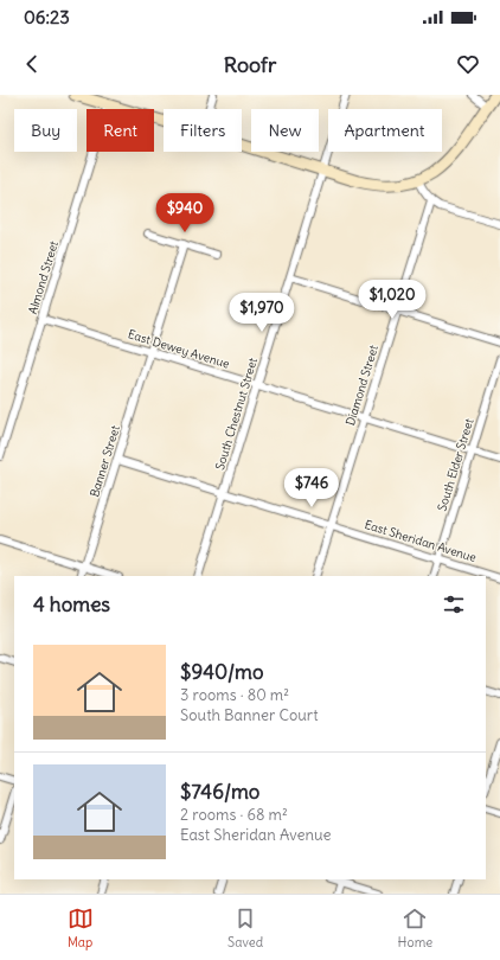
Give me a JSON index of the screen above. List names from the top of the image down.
{
  "streets": {
    "street": [
      "Almond Street",
      "East Dewey Avenue",
      "Diamond Street",
      "South Chestnut Street",
      "Banner Street",
      "South Elder Street",
      "East Sheridan Avenue"
    ]
  },
  "crossings": [
    ["Almond Street", "East Dewey Avenue"],
    ["East Dewey Avenue", "Diamond Street"],
    ["East Dewey Avenue", "South Chestnut Street"],
    ["East Dewey Avenue", "Banner Street"],
    ["East Dewey Avenue", "South Elder Street"],
    ["Diamond Street", "East Sheridan Avenue"],
    ["South Chestnut Street", "East Sheridan Avenue"],
    ["Banner Street", "East Sheridan Avenue"],
    ["South Elder Street", "East Sheridan Avenue"]
  ],
  "page": {
    "status": "06:23",
    "header": "Roofr",
    "chip": [
      "Buy",
      "Rent",
      "Filters",
      "New",
      "Apartment"
    ],
    "price": [
      "$940",
      "$1,020",
      "$1,970",
      "$746"
    ],
    "heading": "4 homes",
    "list": [
      {
        "name": "$940/mo",
        "note": "3 rooms · 80 m² · South Banner Court"
      },
      {
        "name": "$746/mo",
        "note": "2 rooms · 68 m² · East Sheridan Avenue"
      }
    ],
    "tabs": ["Map", "Saved", "Home"]
  }
}
